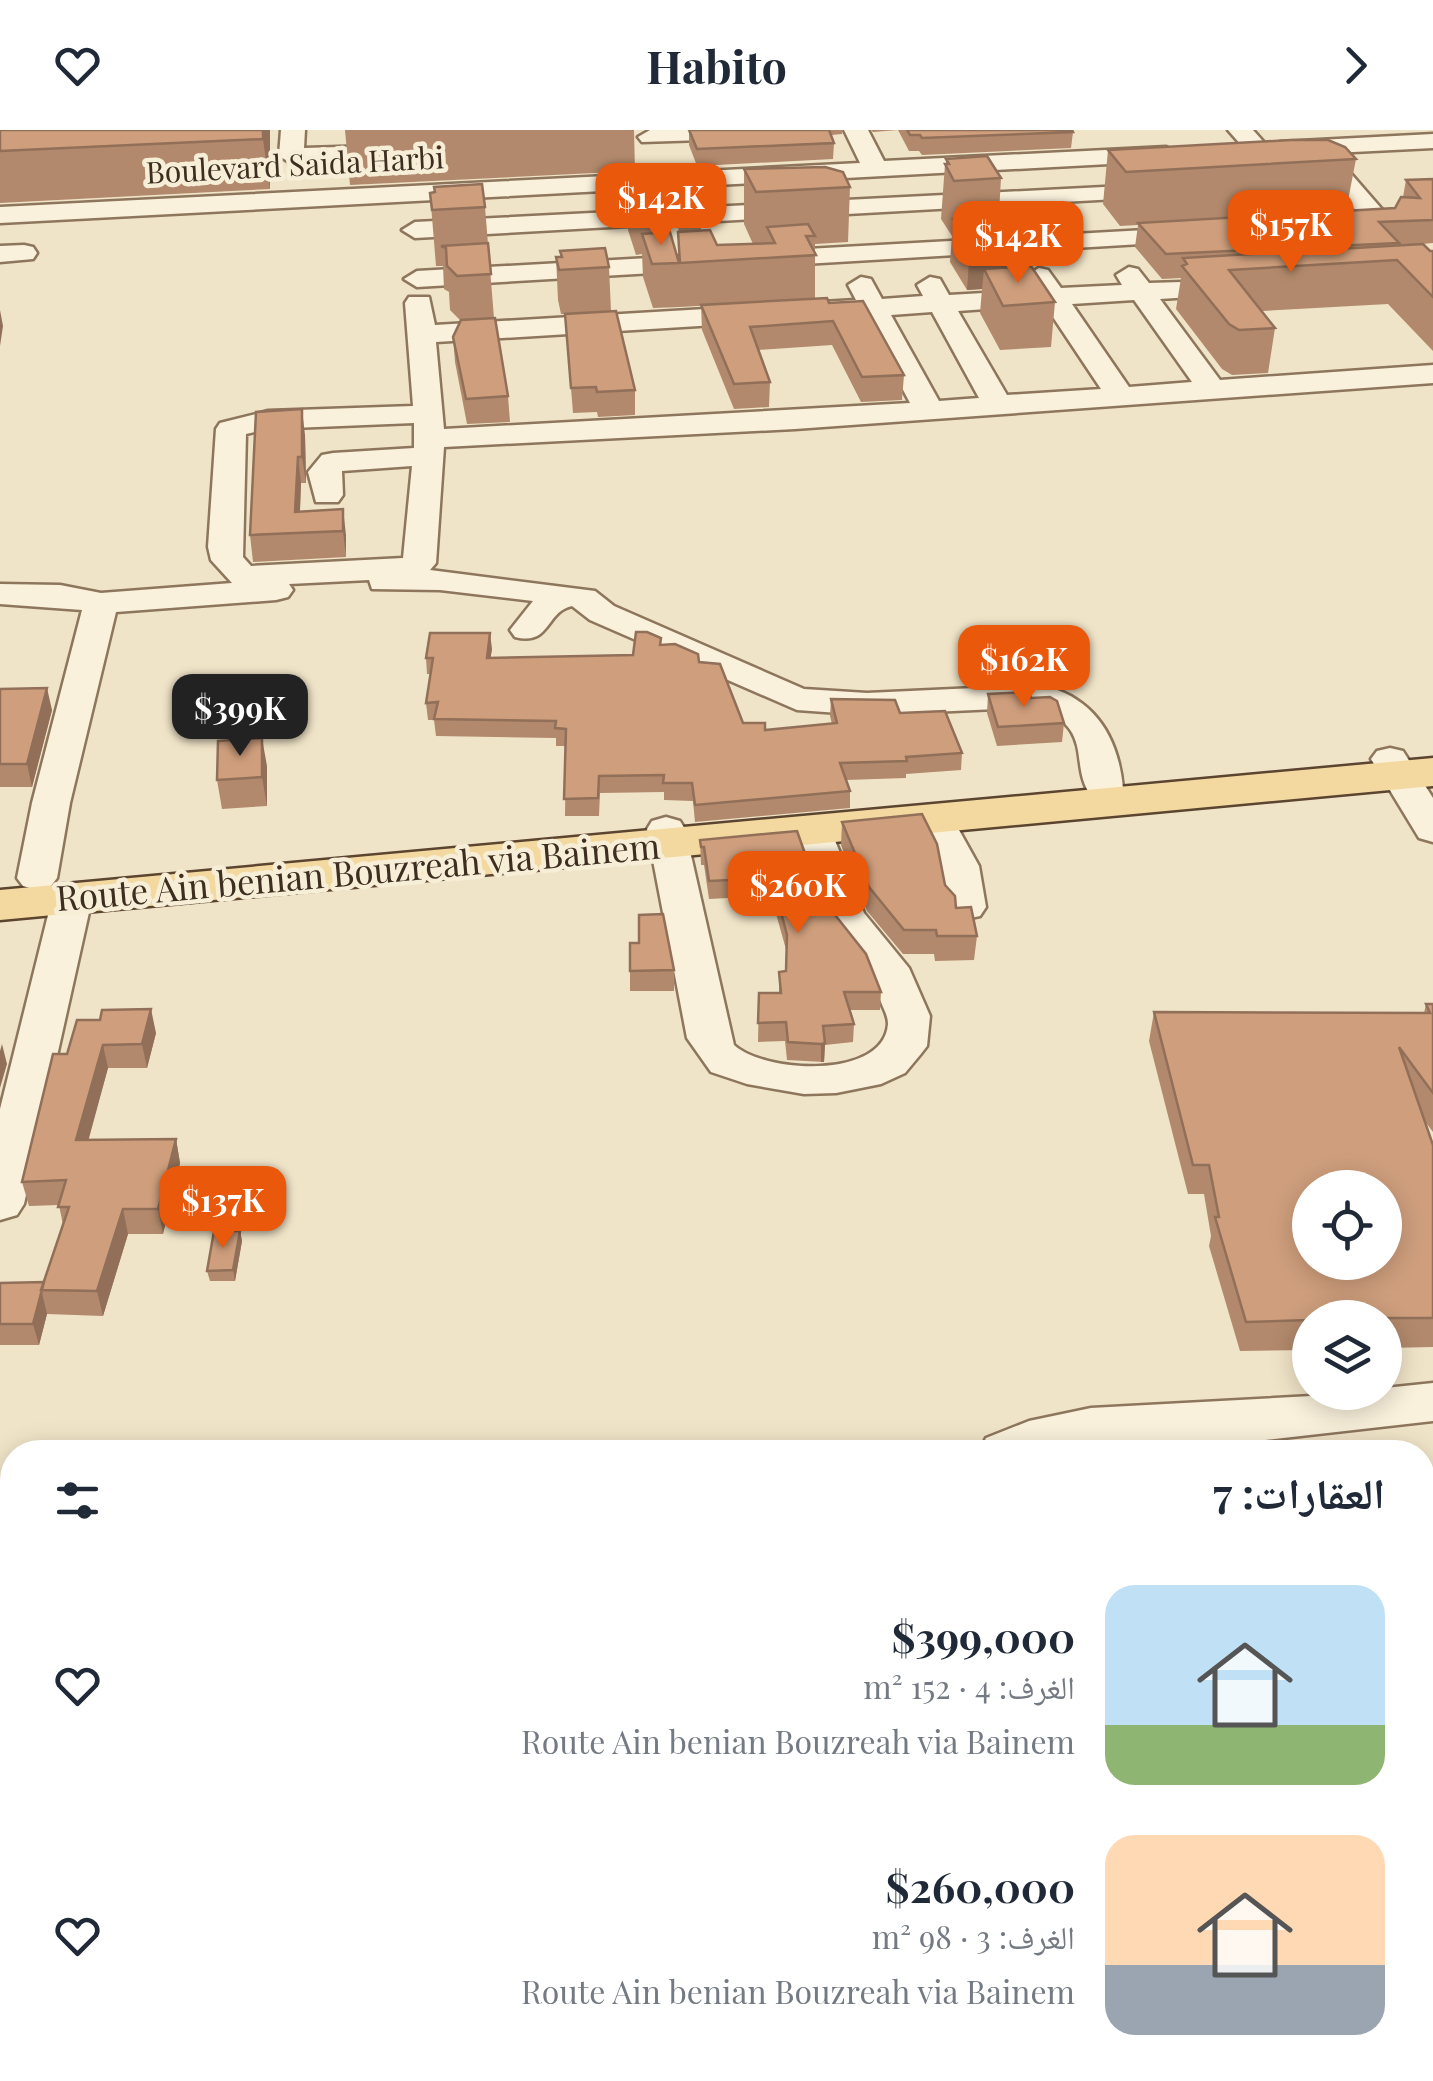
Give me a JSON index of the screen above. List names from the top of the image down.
{
  "streets": {
    "main road": ["Route Ain benian Bouzreah via Bainem"],
    "street": ["Boulevard Saida Harbi"]
  },
  "page": {
    "header": "Habito",
    "price": [
      "$142K",
      "$157K",
      "$142K",
      "$162K",
      "$399K",
      "$260K",
      "$137K"
    ],
    "heading": "العقارات: 7",
    "list": [
      {
        "name": "$399,000",
        "note": "الغرف: 4 · 152 m² · Route Ain benian Bouzreah via Bainem"
      },
      {
        "name": "$260,000",
        "note": "الغرف: 3 · 98 m² · Route Ain benian Bouzreah via Bainem"
      }
    ]
  }
}
